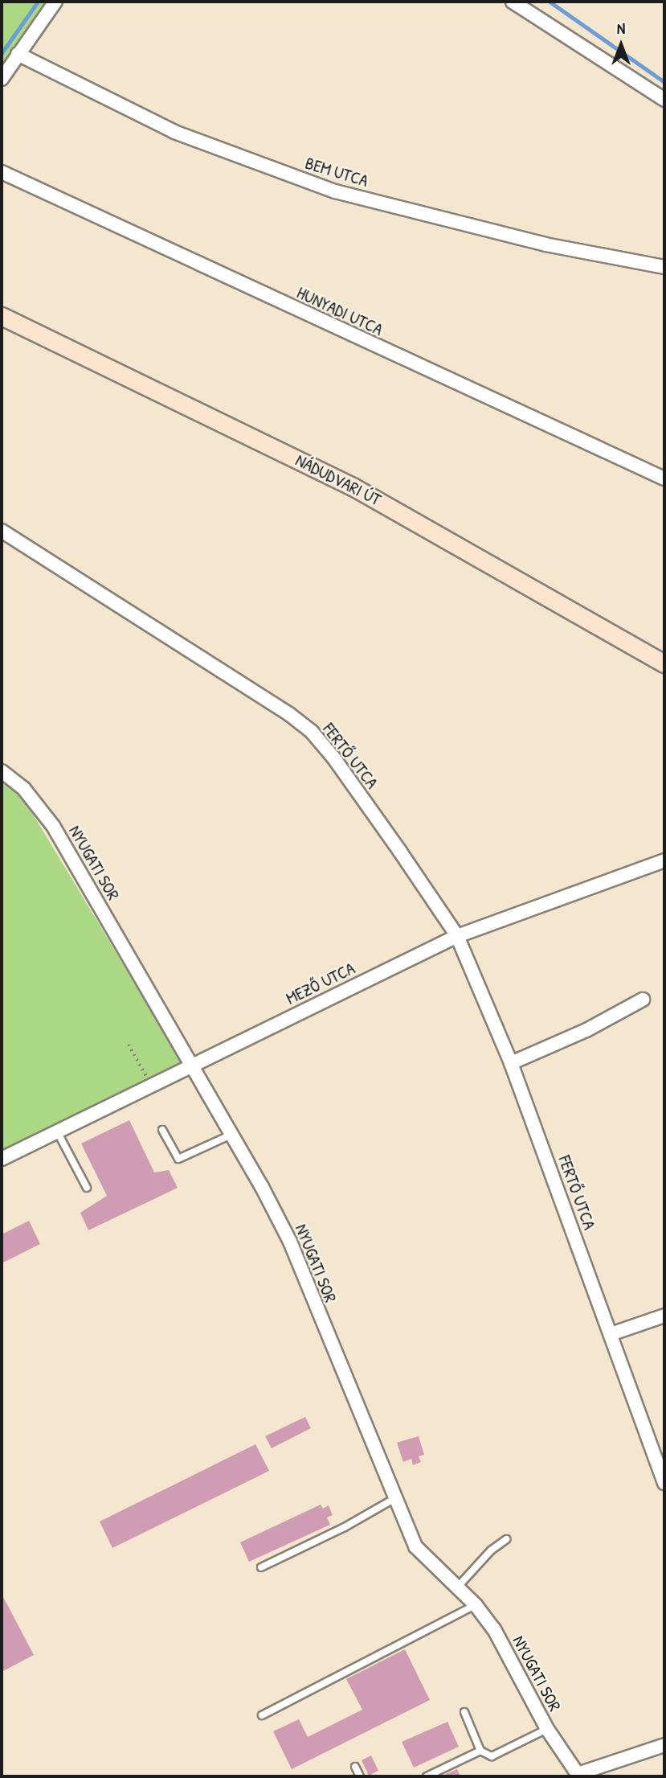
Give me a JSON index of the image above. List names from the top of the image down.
{
  "streets": {
    "main road": ["NÁDUDVARI ÚT"],
    "street": [
      "BEM UTCA",
      "HUNYADI UTCA",
      "FERTŐ UTCA",
      "NYUGATI SOR",
      "MEZŐ UTCA"
    ]
  },
  "crossings": [
    ["FERTŐ UTCA", "MEZŐ UTCA"],
    ["NYUGATI SOR", "MEZŐ UTCA"]
  ],
  "north": "top"
}
